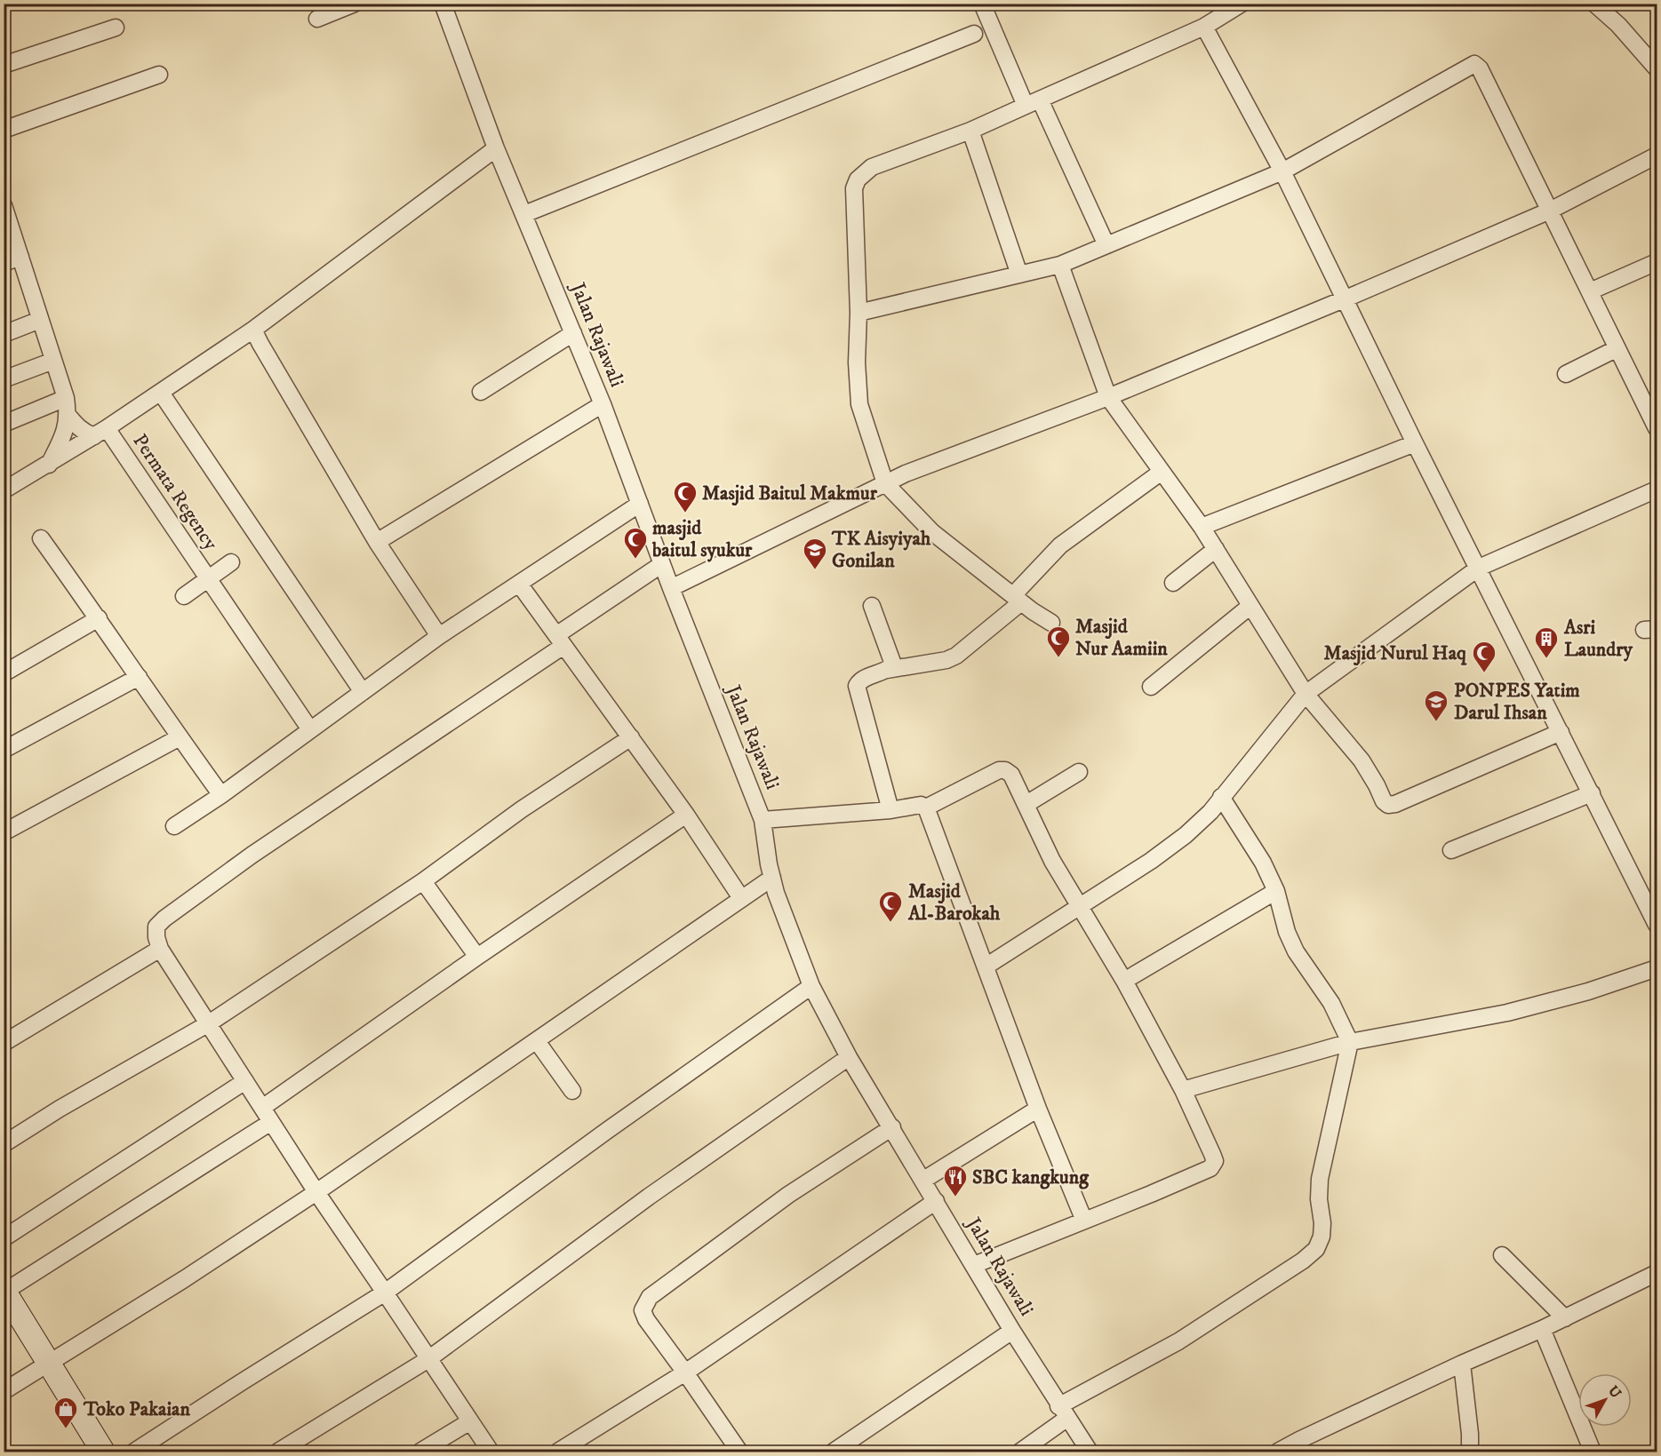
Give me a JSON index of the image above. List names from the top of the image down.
{
  "streets": {
    "street": ["Jalan Rajawali", "Permata Regency"]
  },
  "places": {
    "mosque": [
      "Masjid Baitul Makmur",
      "masjid baitul syukur",
      "Masjid Nur Aamiin",
      "Masjid Nurul Haq",
      "Masjid Al-Barokah"
    ],
    "school or university": ["TK Aisyiyah Gonilan", "PONPES Yatim Darul Ihsan"],
    "building": ["Asri Laundry"],
    "restaurant": ["SBC kangkung"],
    "shop": ["Toko Pakaian"]
  },
  "north": "top right"
}
